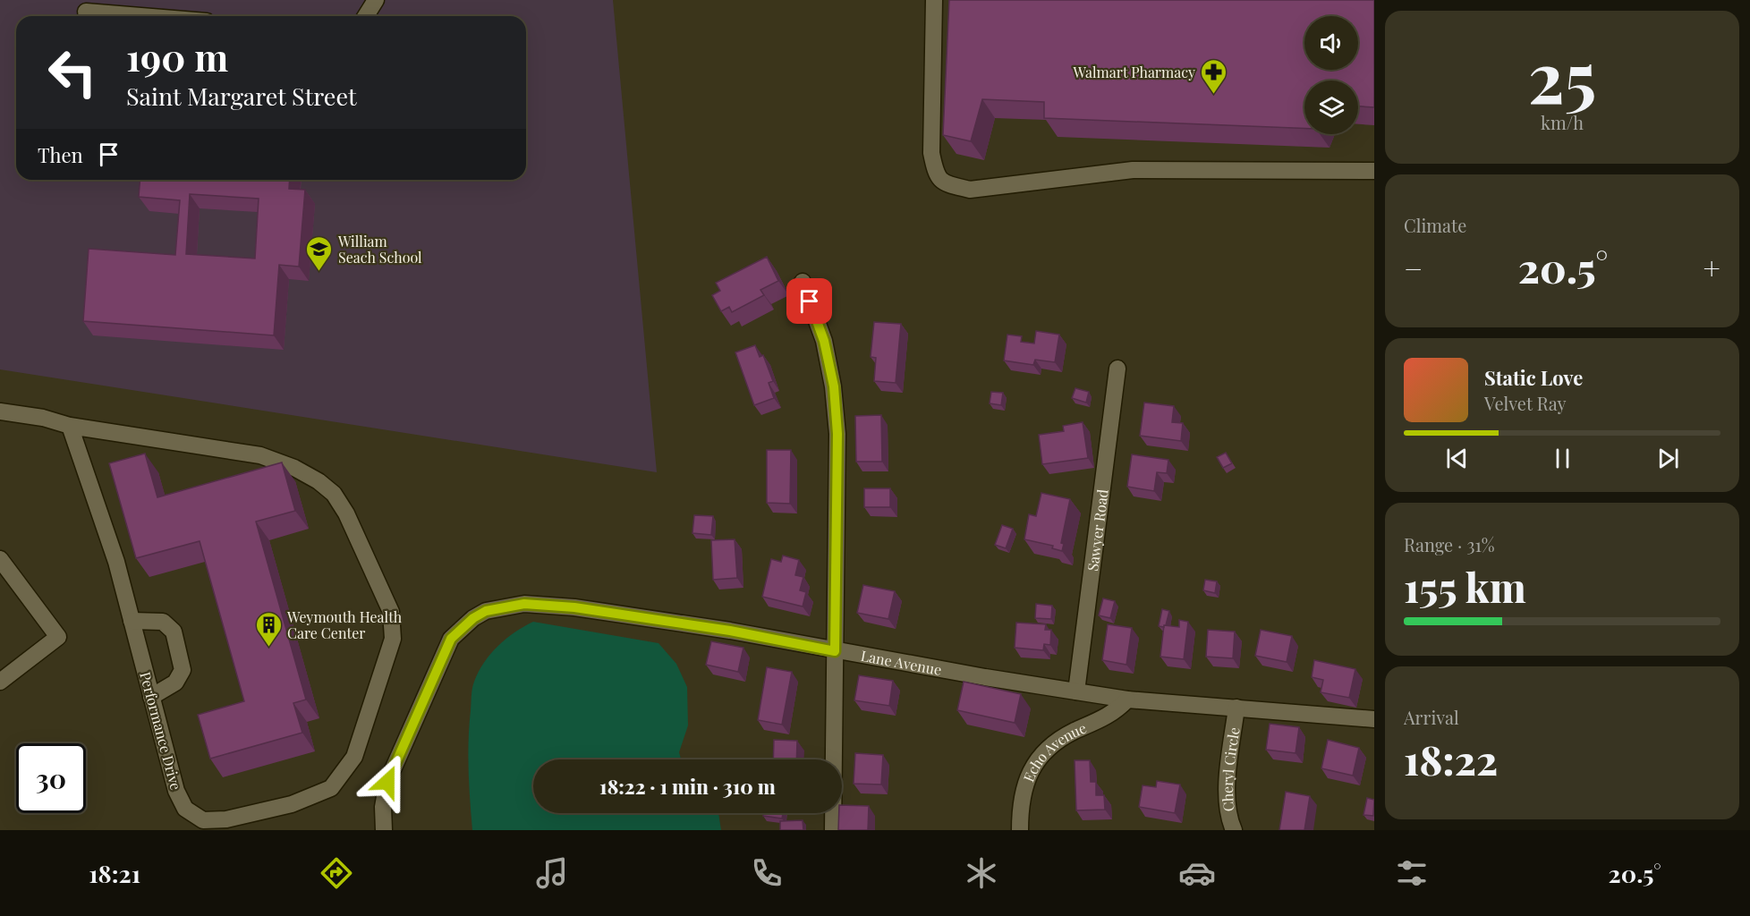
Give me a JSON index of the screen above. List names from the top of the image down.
{
  "streets": {
    "street": [
      "Sawyer Road",
      "Lane Avenue",
      "Performance Drive",
      "Echo Avenue",
      "Cheryl Circle"
    ]
  },
  "crossings": [
    ["Sawyer Road", "Lane Avenue"],
    ["Lane Avenue", "Echo Avenue"],
    ["Lane Avenue", "Cheryl Circle"]
  ],
  "places": {
    "pharmacy": ["Walmart Pharmacy"],
    "school or university": ["William Seach School"],
    "building": ["Weymouth Health Care Center"]
  },
  "page": {
    "tile": [
      ["25", "km/h"],
      "Climate",
      ["Range · 31%", "155 km"],
      ["Arrival", "18:22"]
    ],
    "turn": ["190 m", "Saint Margaret Street"],
    "then": "Then",
    "heat": ["−", "20.5°", "+"],
    "song": ["Static Love", "Velvet Ray"],
    "limit": "30",
    "trip": "18:22 · 1 min · 310 m",
    "tabs": ["18:21", "20.5°"]
  }
}
